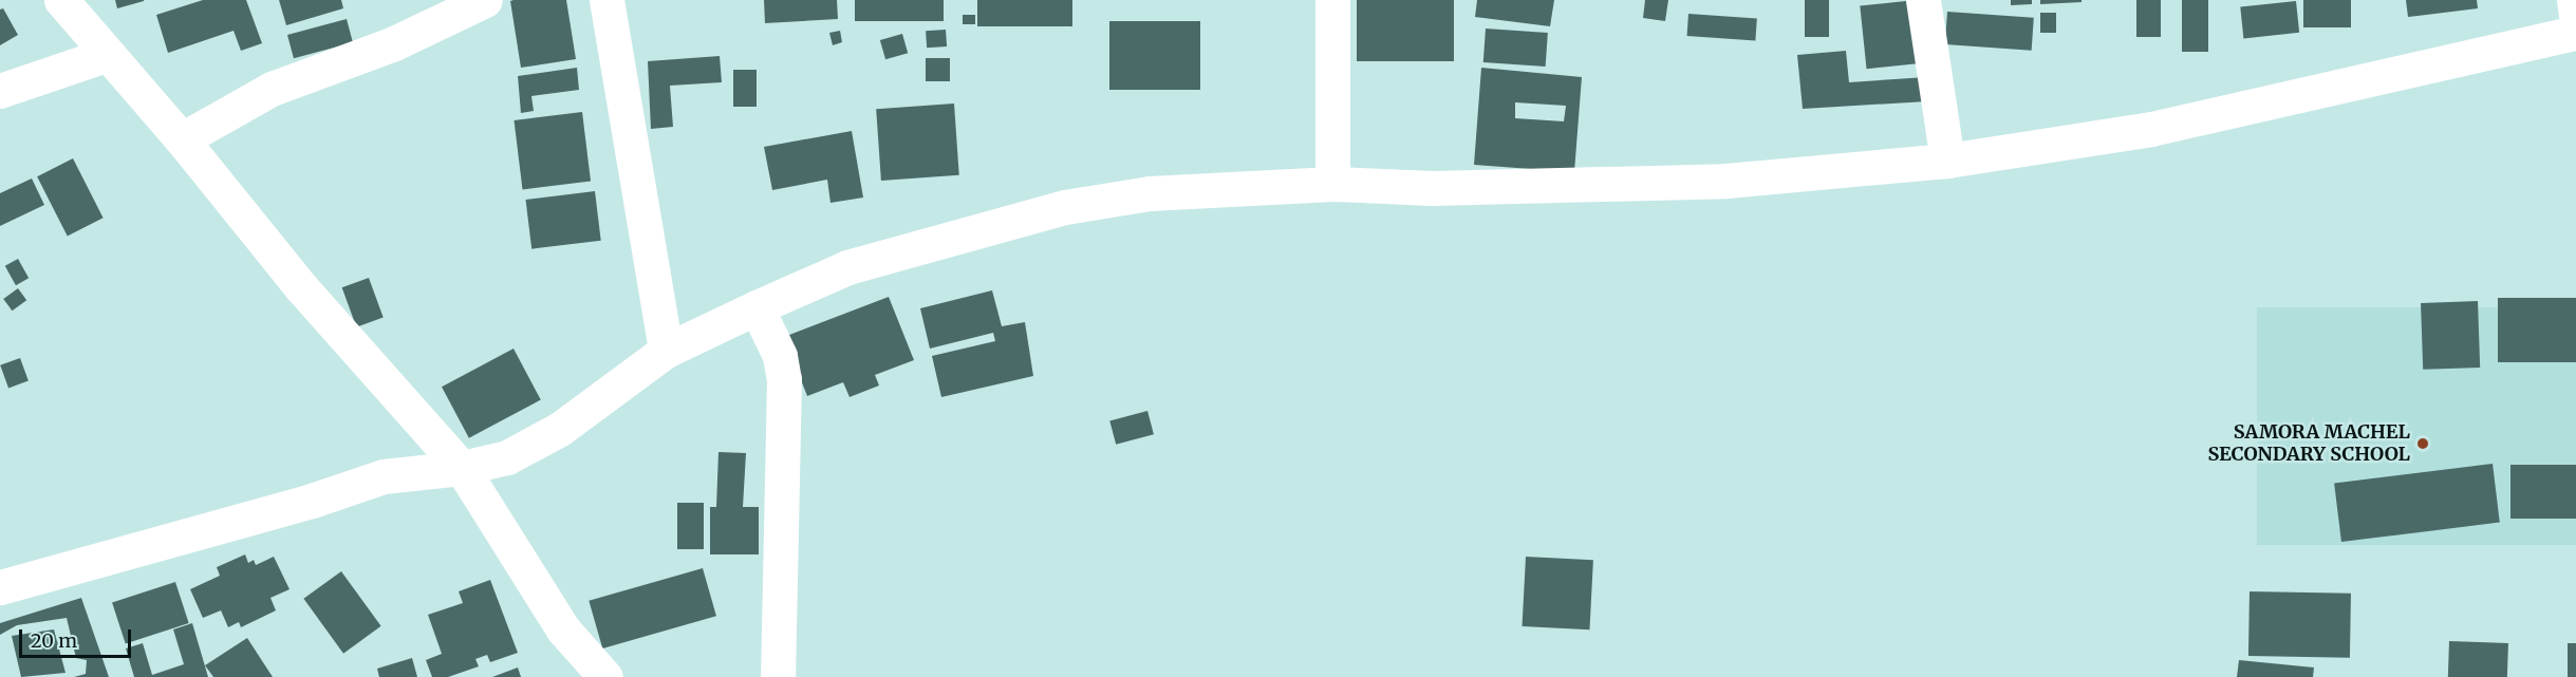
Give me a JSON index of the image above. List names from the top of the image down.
{
  "places": ["SAMORA MACHEL SECONDARY SCHOOL"],
  "scale_bar": "20 m"
}
